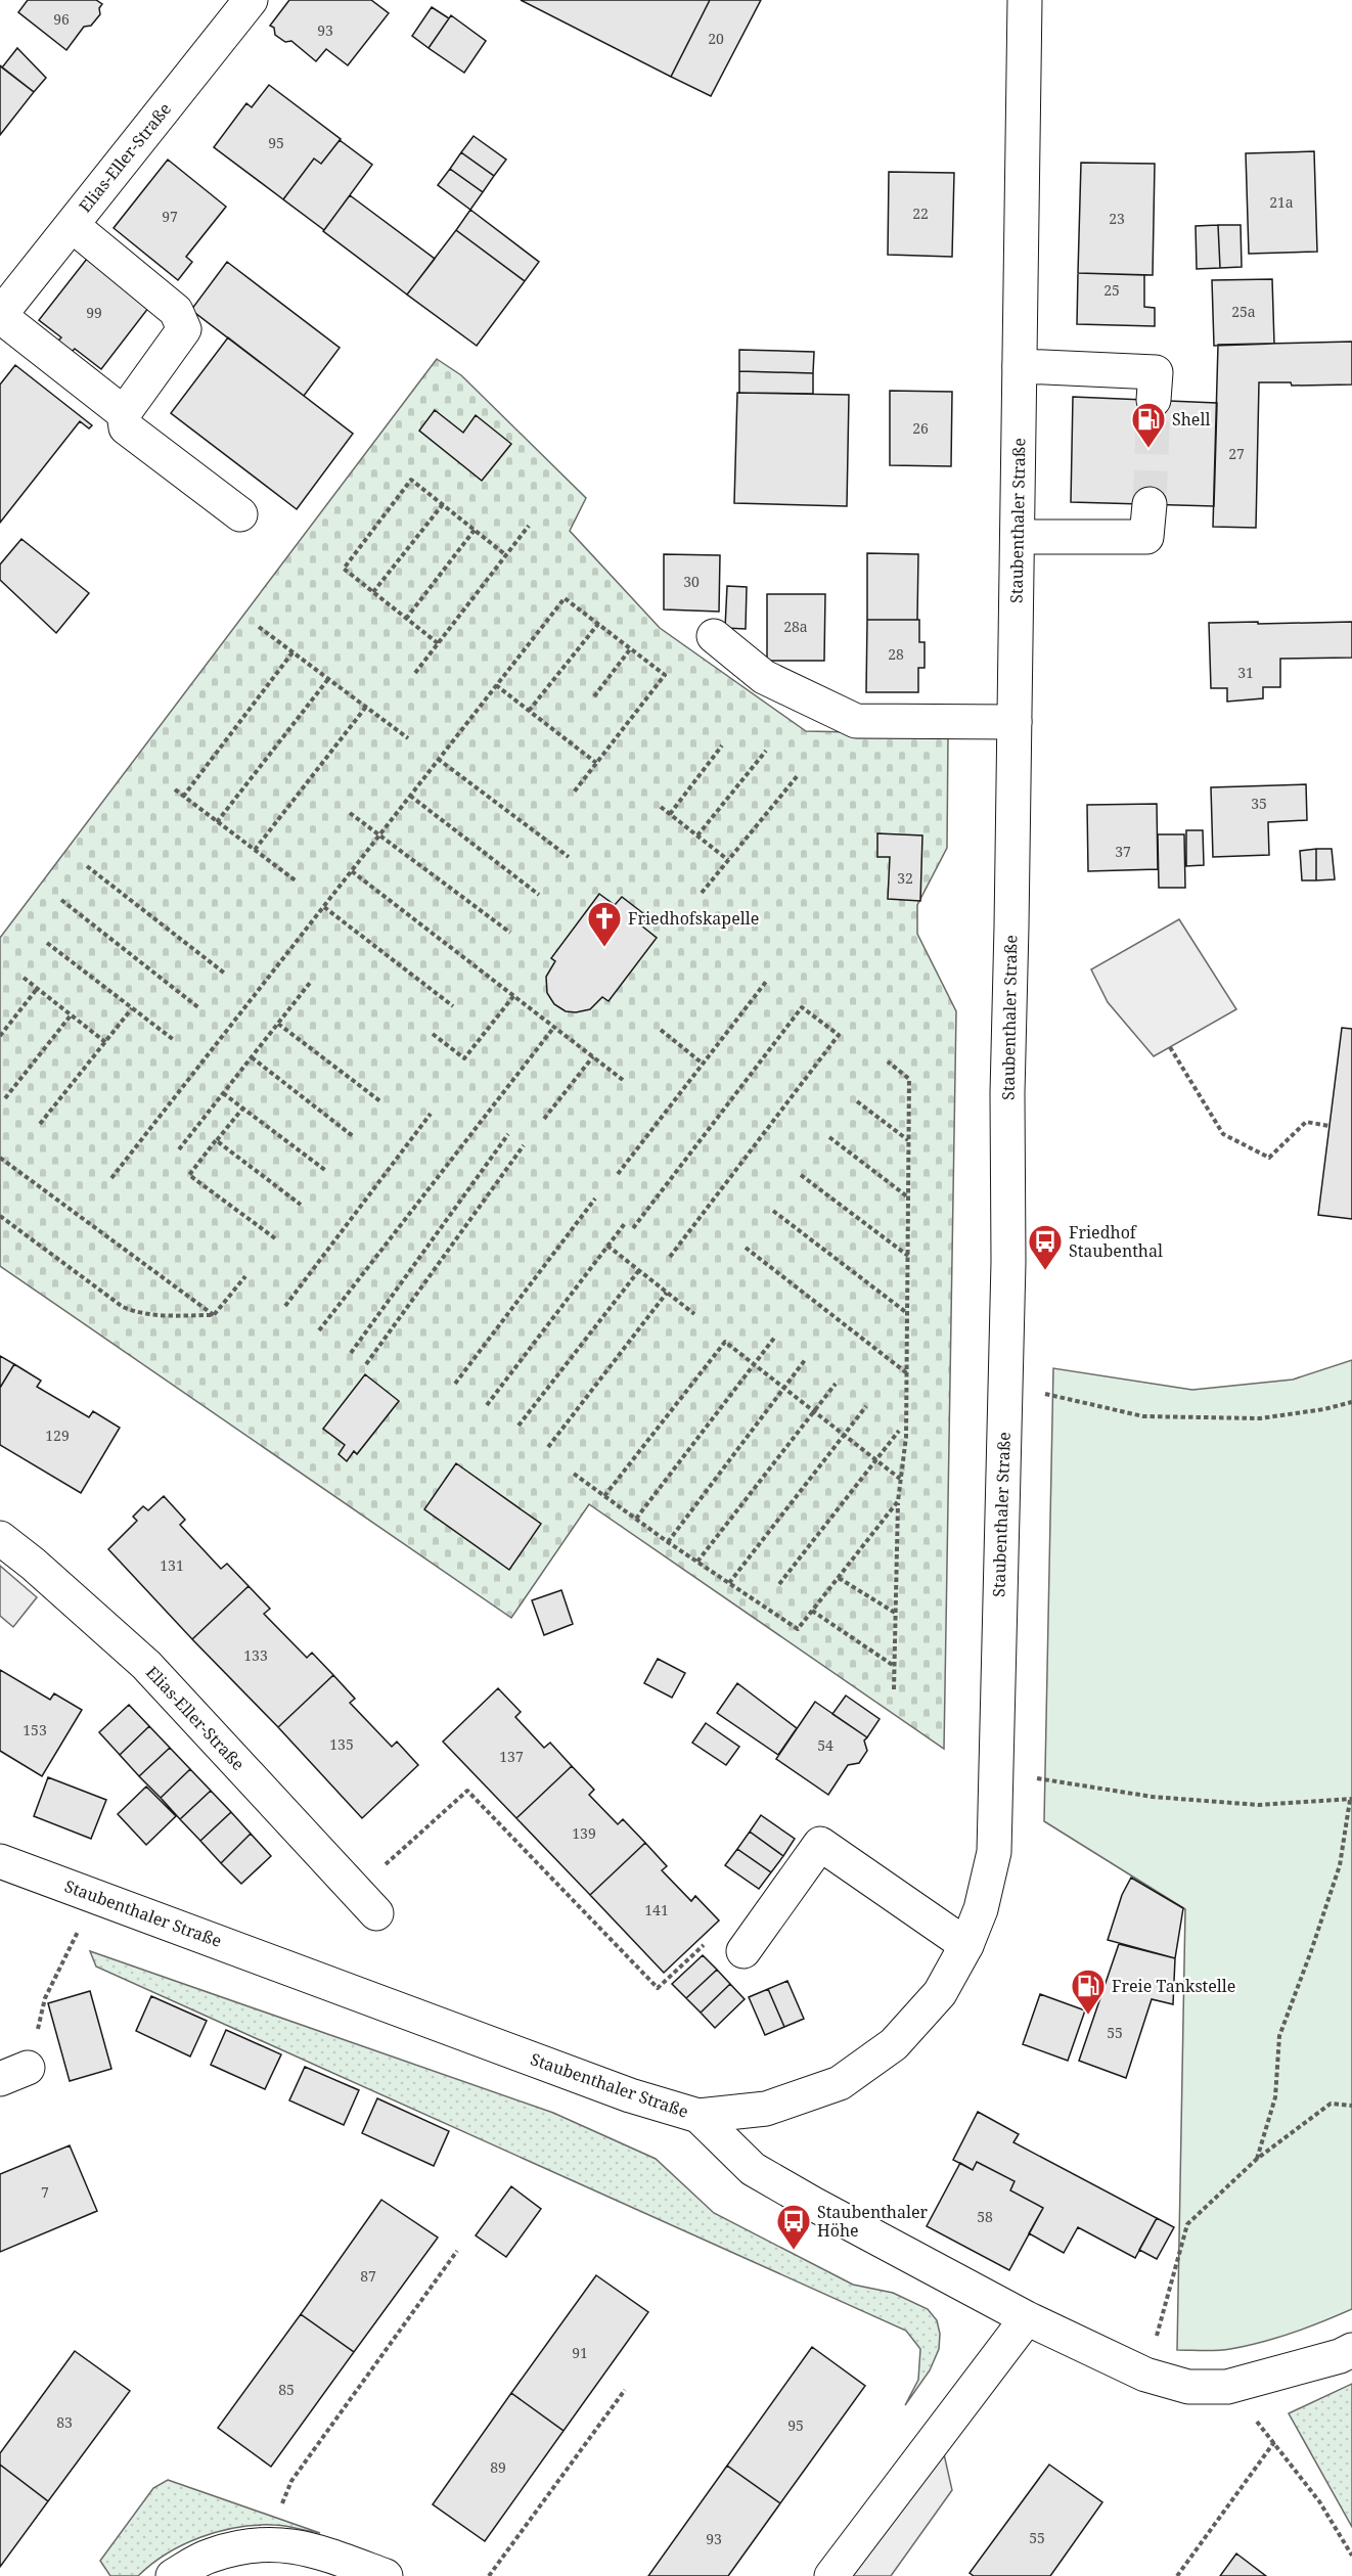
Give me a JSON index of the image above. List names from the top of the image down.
{
  "streets": {
    "main road": ["Elias-Eller-Straße", "Staubenthaler Straße"]
  },
  "places": {
    "fuel station": ["Shell", "Freie Tankstelle"],
    "church": ["Friedhofskapelle"],
    "bus stop": ["Friedhof Staubenthal", "Staubenthaler Höhe"]
  },
  "house_numbers": [
    "96",
    "93",
    "20",
    "95",
    "21a",
    "22",
    "97",
    "23",
    "25",
    "25a",
    "99",
    "26",
    "27",
    "30",
    "28a",
    "28",
    "31",
    "35",
    "37",
    "32",
    "129",
    "131",
    "133",
    "153",
    "135",
    "54",
    "137",
    "139",
    "141",
    "55",
    "7",
    "58",
    "87",
    "91",
    "85",
    "83",
    "95",
    "89",
    "55",
    "93"
  ]
}
